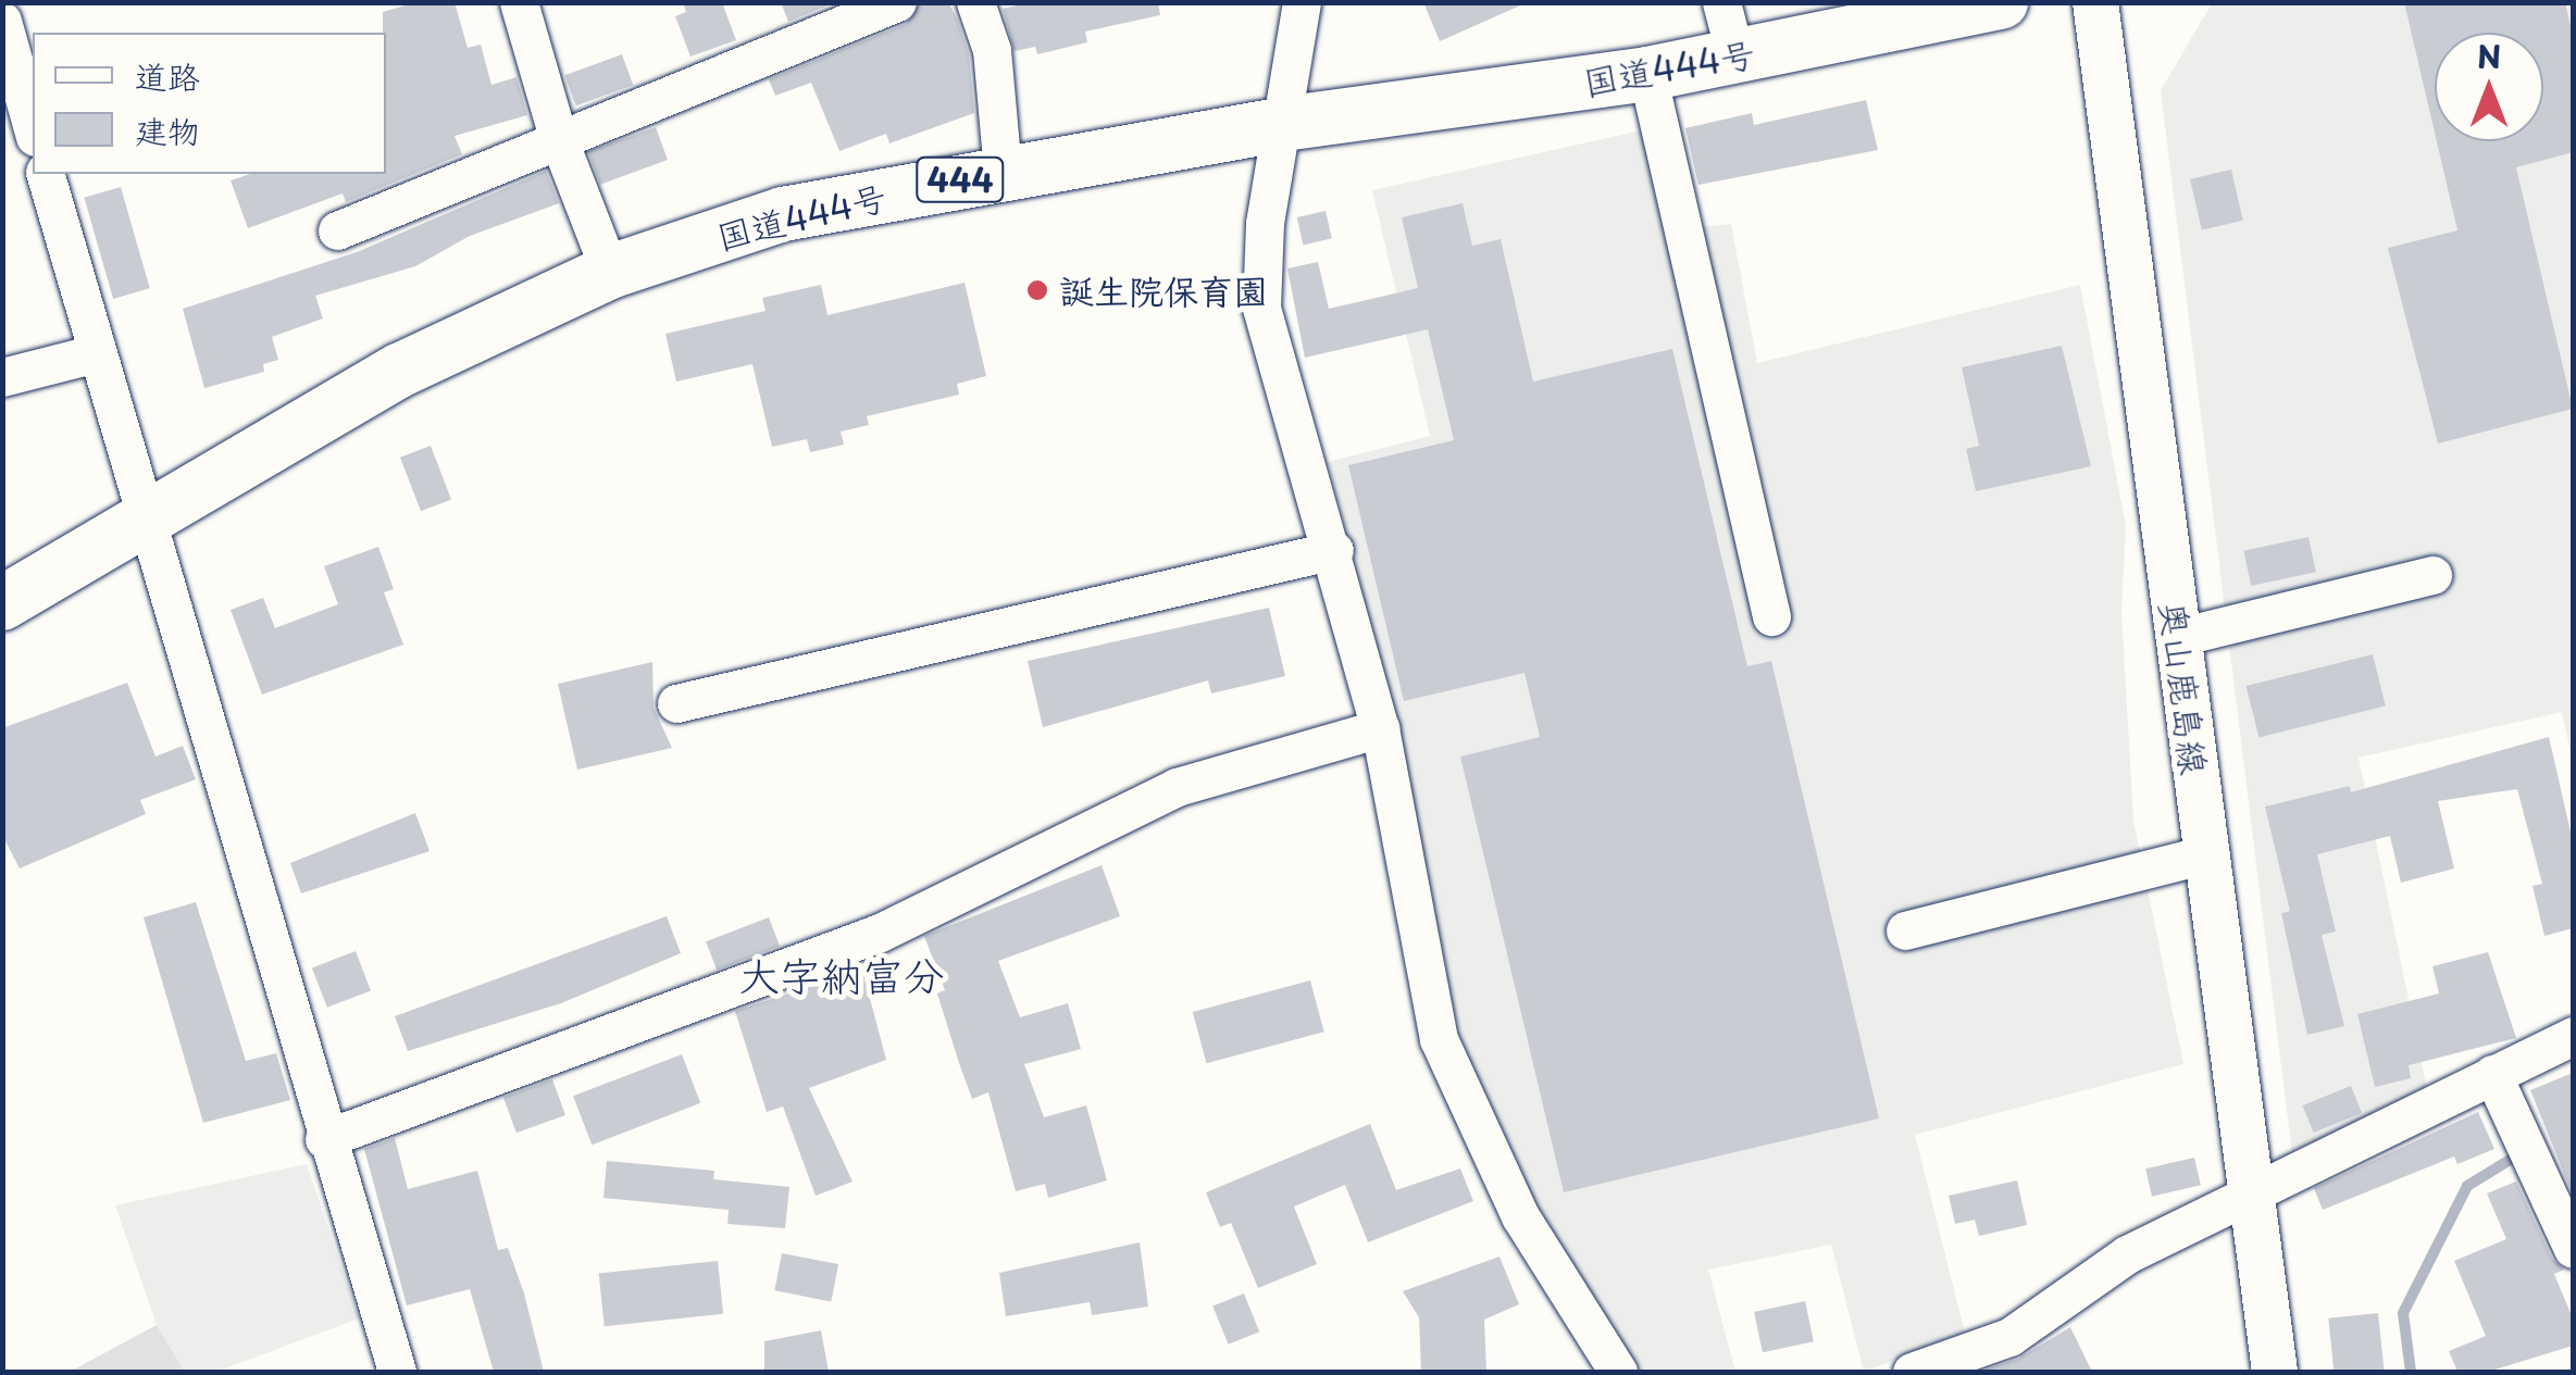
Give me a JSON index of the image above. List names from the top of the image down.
{
  "streets": {
    "highway": ["国道444号", "444"],
    "main road": ["奥山鹿島線"]
  },
  "districts": ["大字納富分"],
  "places": ["誕生院保育園"],
  "legend": ["道路", "建物"],
  "north": "top"
}
